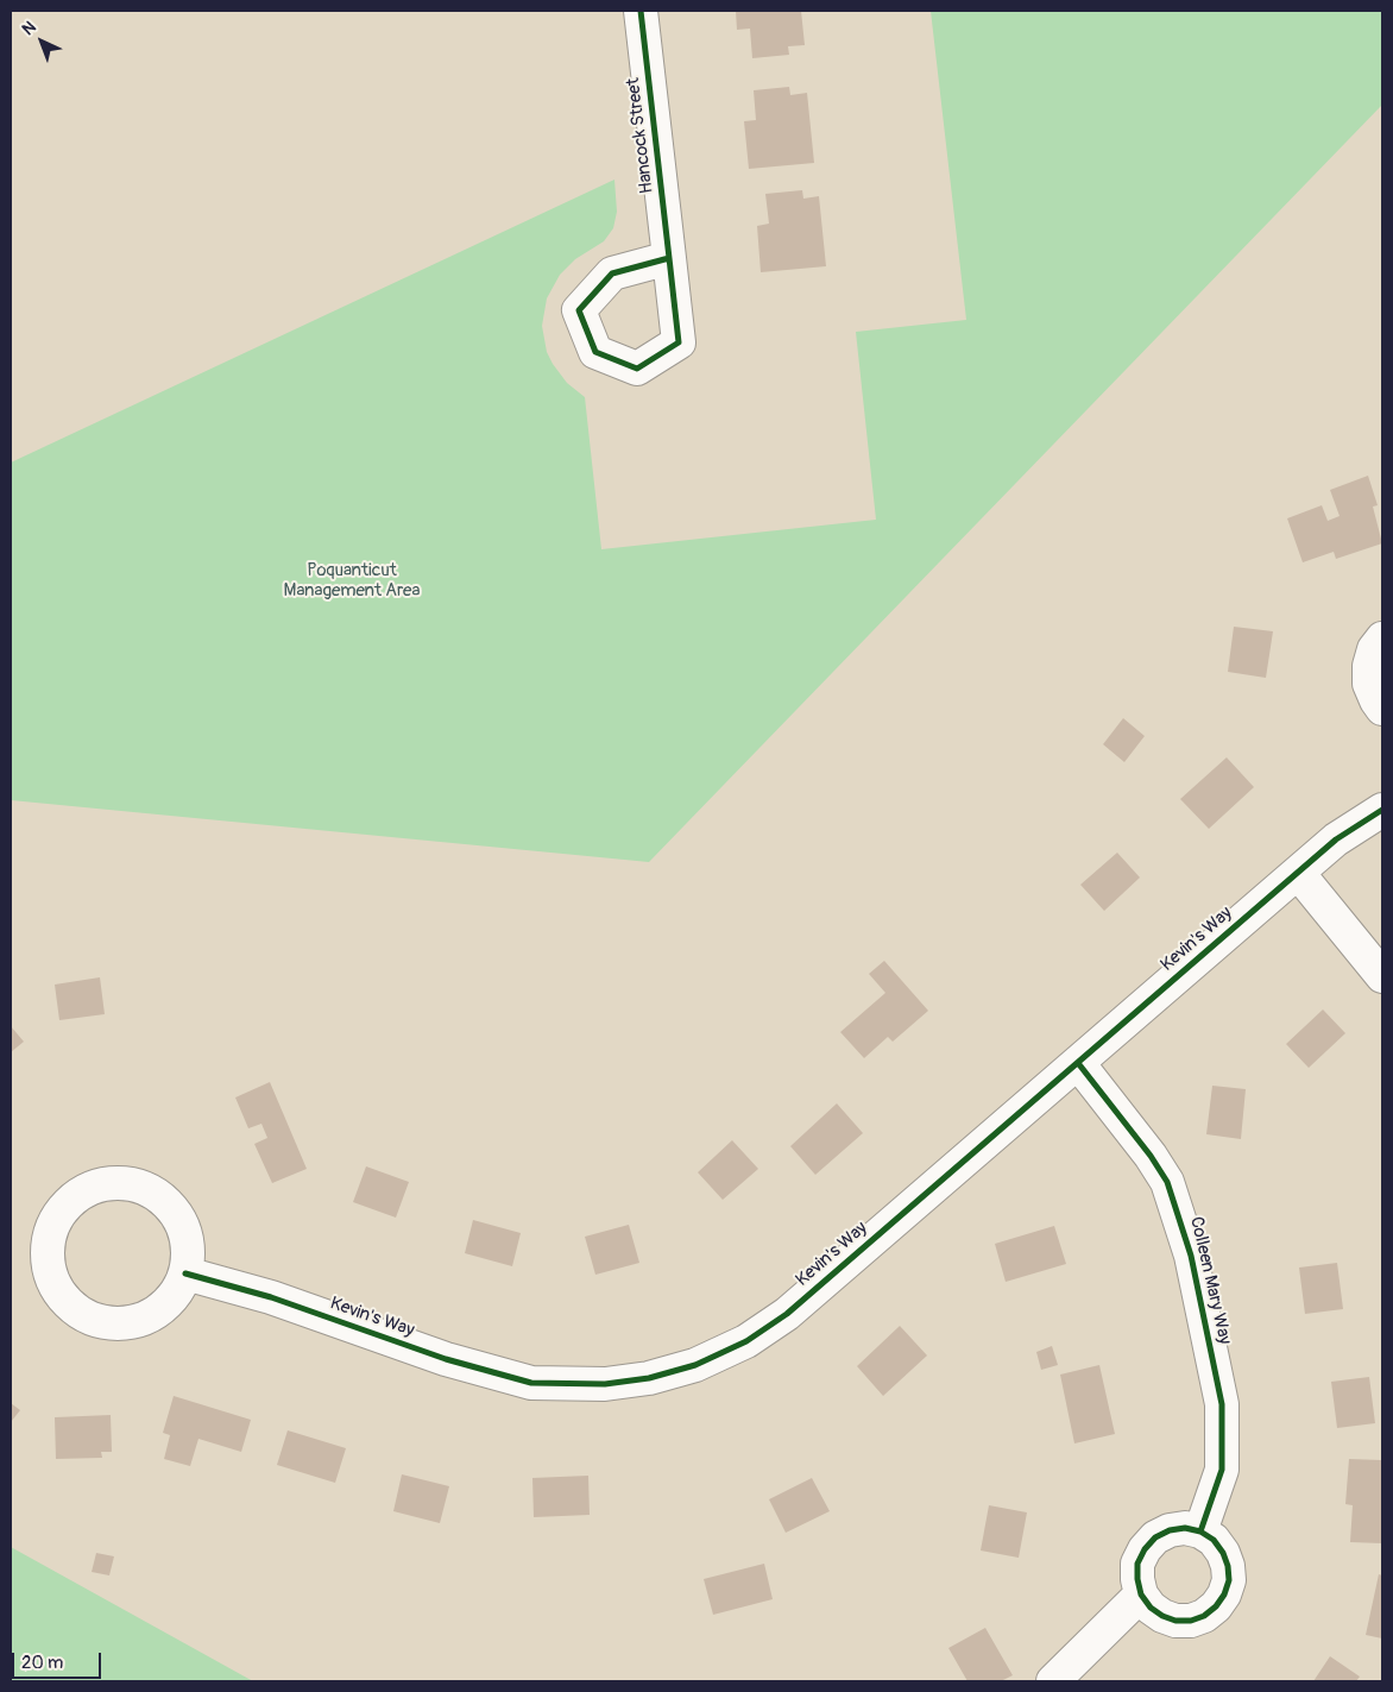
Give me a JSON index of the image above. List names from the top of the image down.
{
  "streets": {
    "street": ["Hancock Street", "Kevin's Way", "Colleen Mary Way"]
  },
  "crossings": [
    ["Kevin's Way", "Colleen Mary Way"]
  ],
  "parks": ["Poquanticut Management Area"],
  "scale_bar": "20 m",
  "north": "top left"
}
